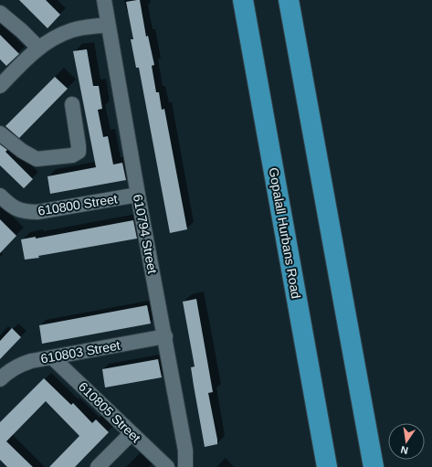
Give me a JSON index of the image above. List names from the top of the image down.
{
  "streets": {
    "highway": ["Gopalall Hurbans Road"],
    "street": [
      "610800 Street",
      "610794 Street",
      "610803 Street",
      "610805 Street"
    ]
  },
  "crossings": [
    ["610800 Street", "610794 Street"],
    ["610794 Street", "610803 Street"],
    ["610803 Street", "610805 Street"]
  ],
  "north": "bottom"
}
